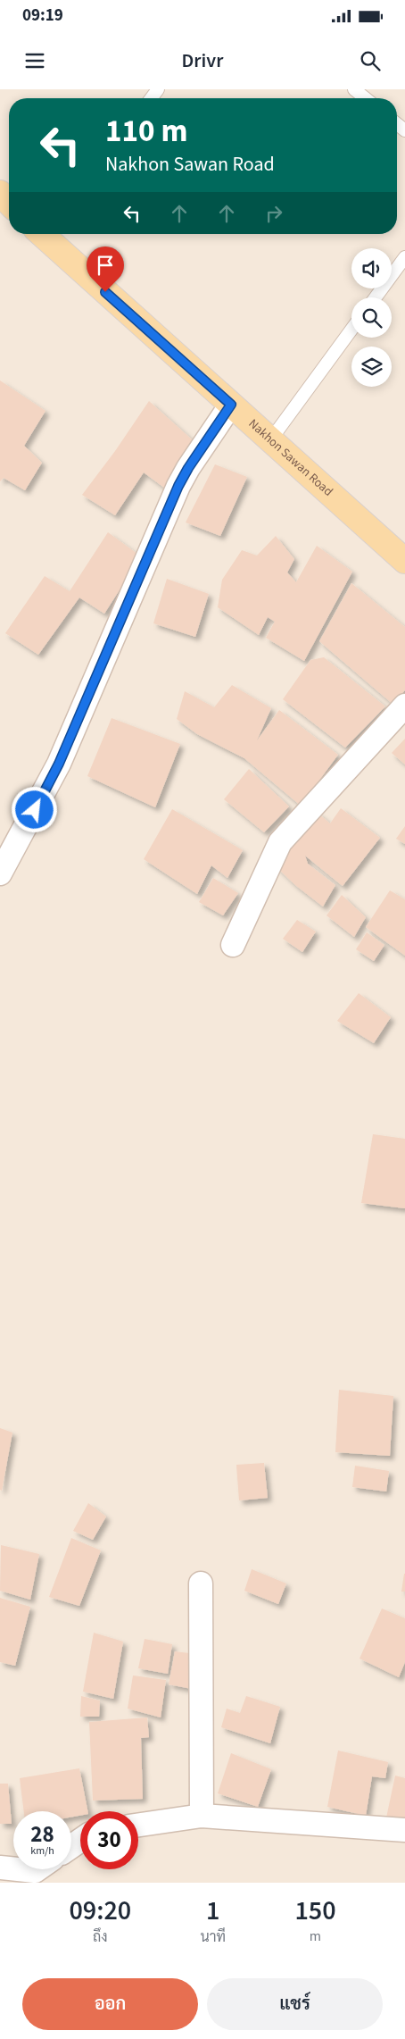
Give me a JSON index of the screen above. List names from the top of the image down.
{
  "streets": {
    "main road": ["Nakhon Sawan Road"]
  },
  "page": {
    "status": "09:19",
    "header": "Drivr",
    "turn": ["110 m", "Nakhon Sawan Road"],
    "speed": "28 km/h",
    "limit": "30",
    "eta": [
      "09:20",
      "ถึง",
      "1",
      "นาที",
      "150",
      "m"
    ],
    "buttons": ["ออก", "แชร์"]
  }
}
